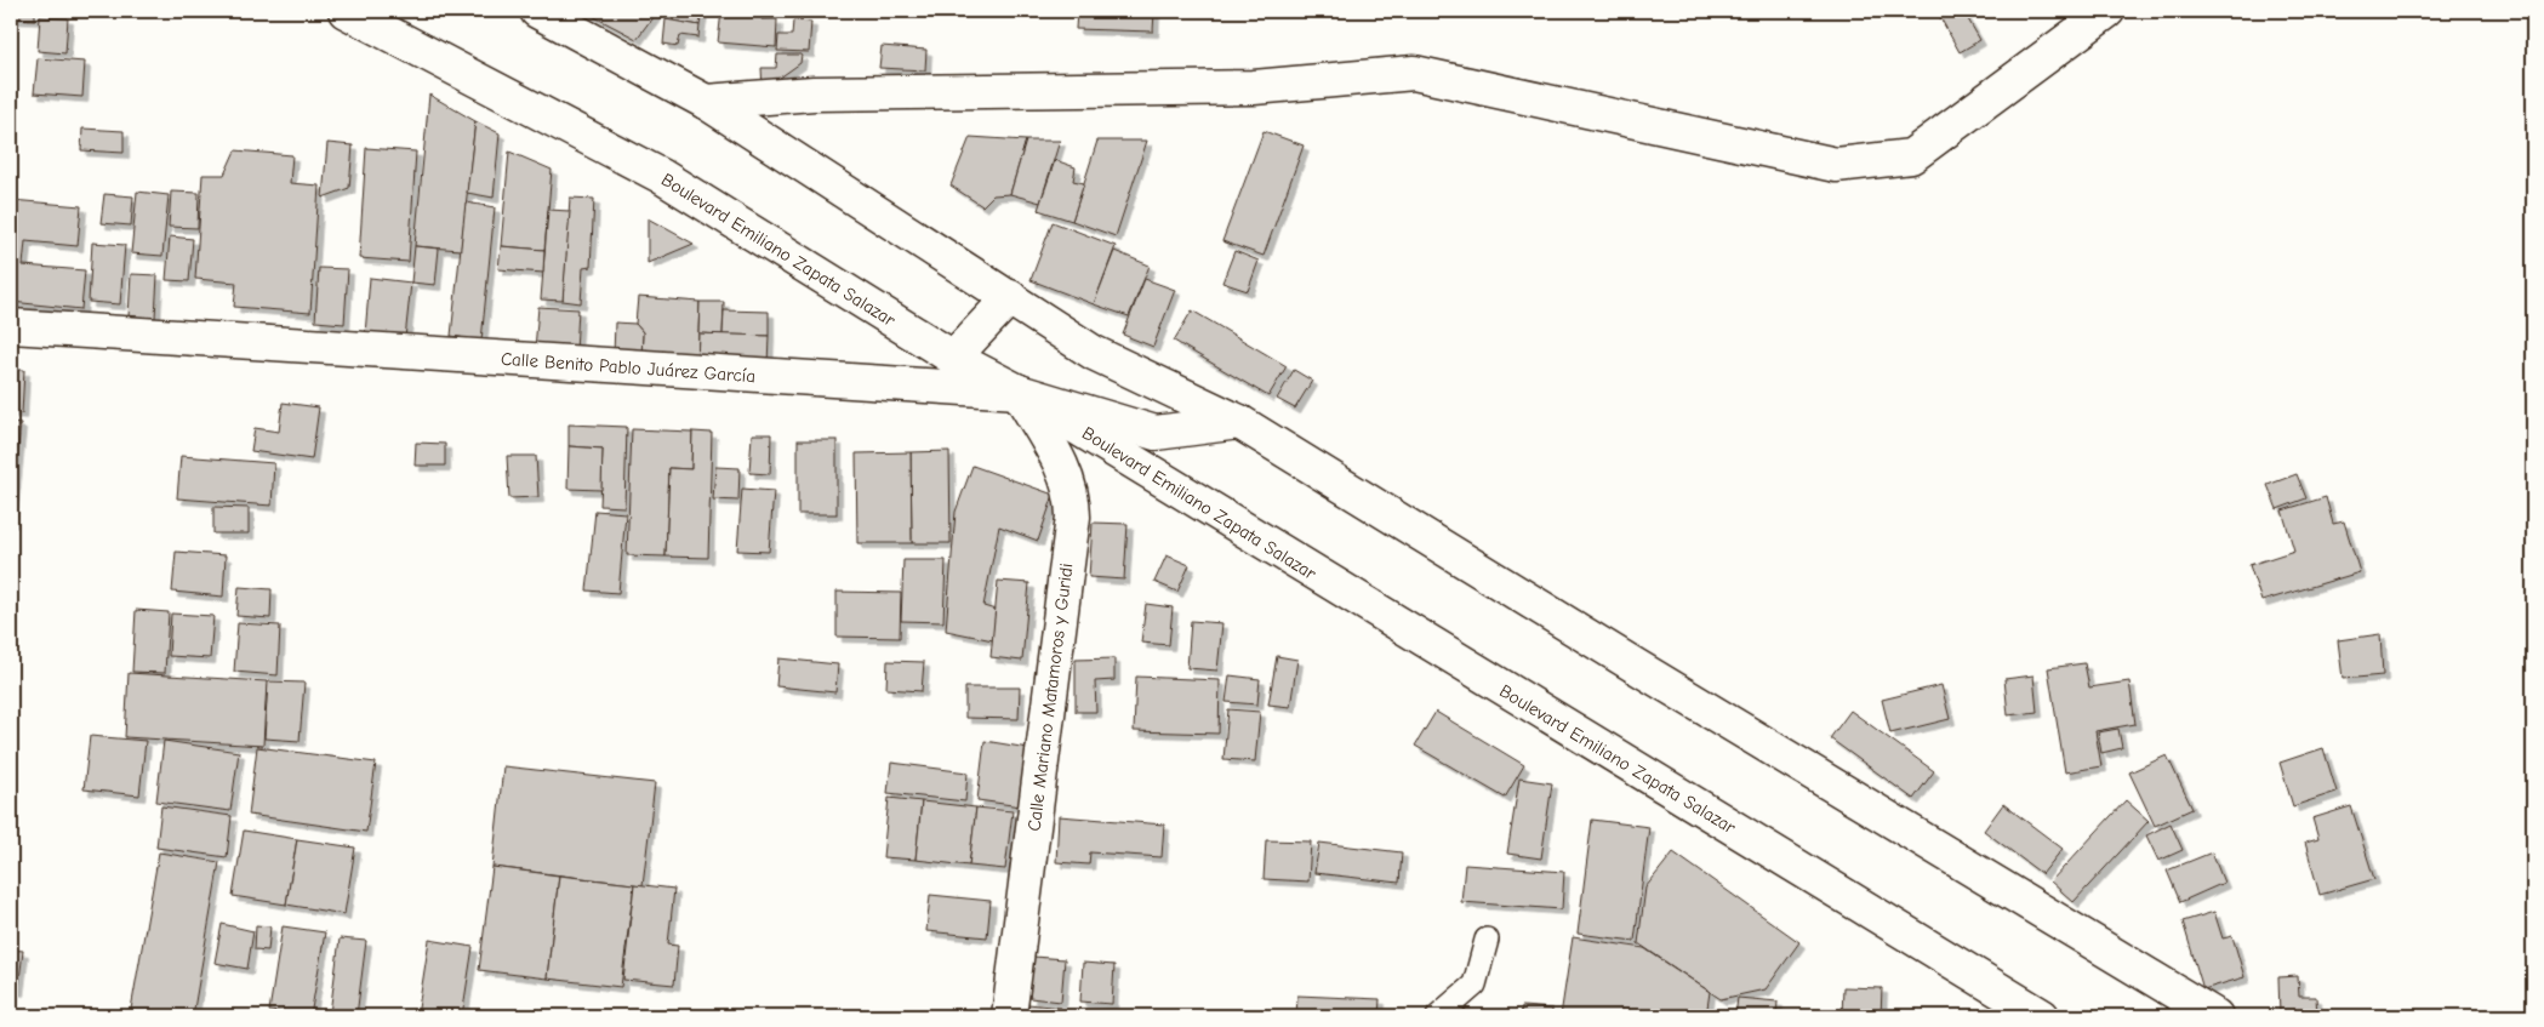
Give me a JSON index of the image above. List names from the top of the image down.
{
  "streets": {
    "main road": ["Boulevard Emiliano Zapata Salazar", "Calle Benito Pablo Juárez García", "Calle Mariano Matamoros y Guridi"]
  },
  "crossings": [
    ["Boulevard Emiliano Zapata Salazar", "Calle Benito Pablo Juárez García"],
    ["Boulevard Emiliano Zapata Salazar", "Calle Mariano Matamoros y Guridi"],
    ["Calle Benito Pablo Juárez García", "Calle Mariano Matamoros y Guridi"]
  ]
}
